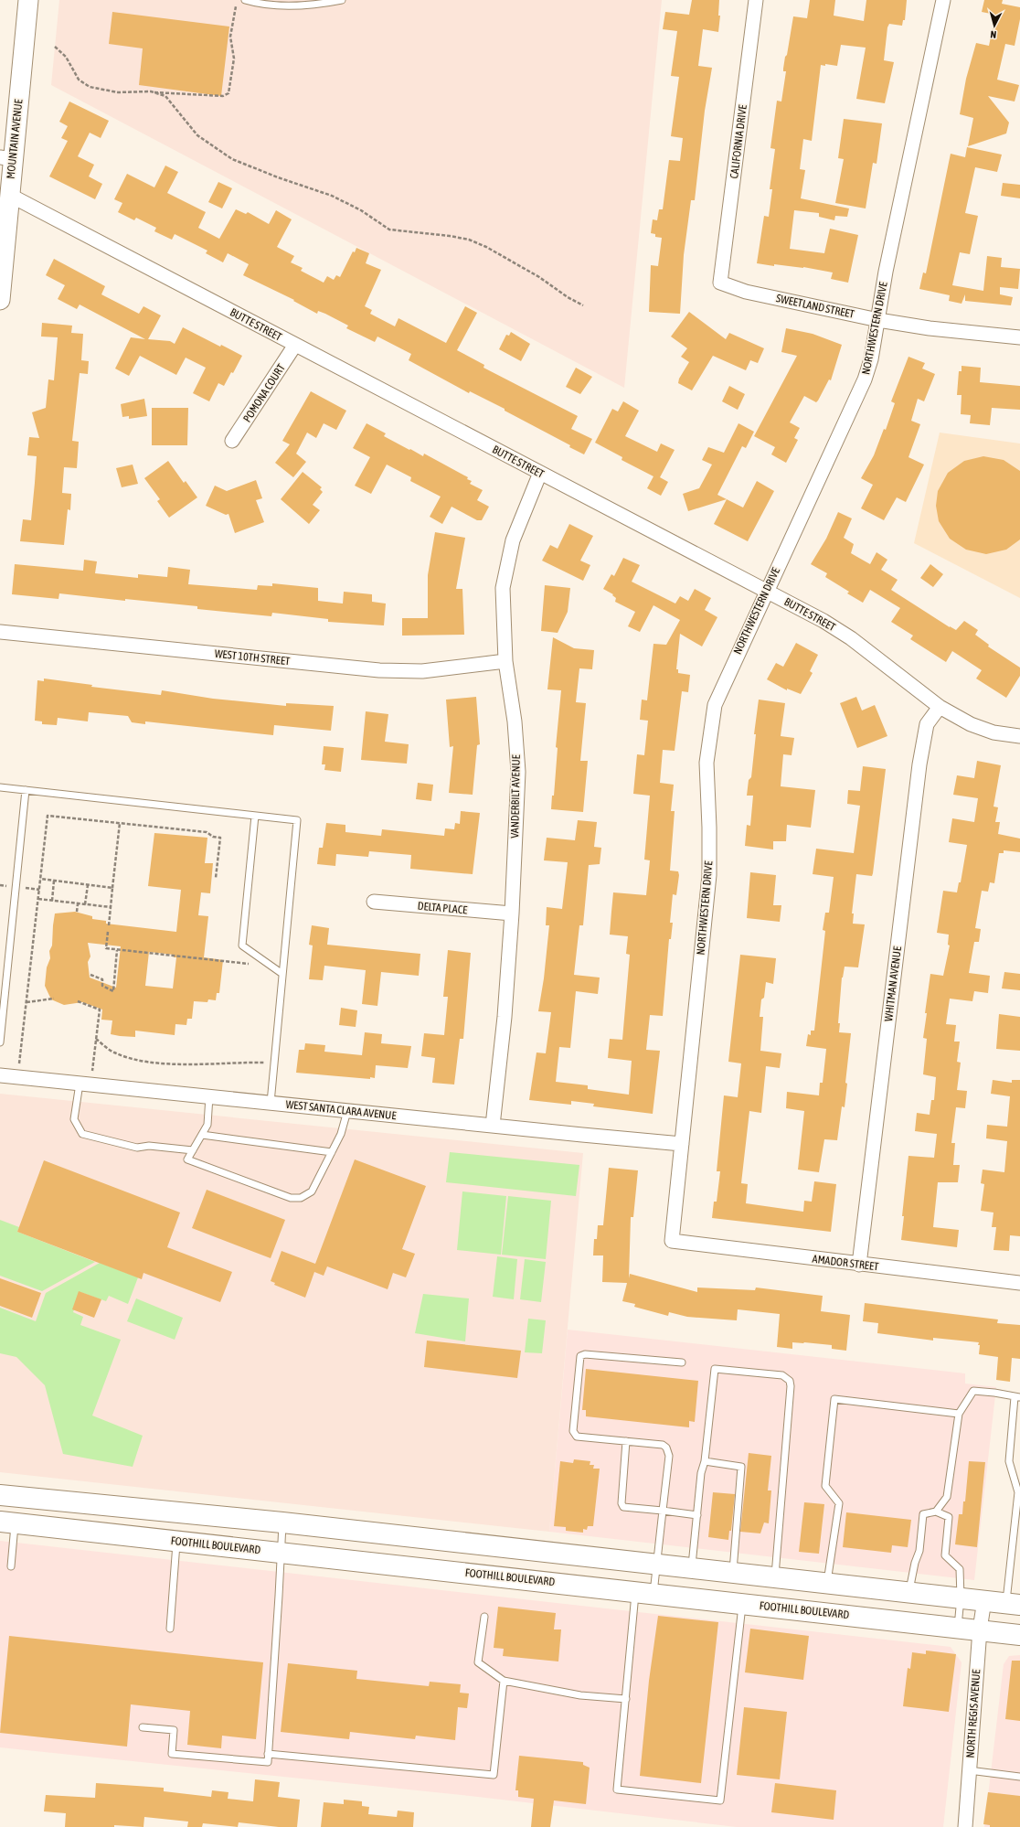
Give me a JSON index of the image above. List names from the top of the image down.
{
  "streets": {
    "main road": ["MOUNTAIN AVENUE", "FOOTHILL BOULEVARD"],
    "street": [
      "CALIFORNIA DRIVE",
      "SWEETLAND STREET",
      "BUTTE STREET",
      "NORTHWESTERN DRIVE",
      "POMONA COURT",
      "WEST 10TH STREET",
      "VANDERBILT AVENUE",
      "DELTA PLACE",
      "WHITMAN AVENUE",
      "WEST SANTA CLARA AVENUE",
      "AMADOR STREET",
      "NORTH REGIS AVENUE"
    ]
  },
  "crossings": [
    ["MOUNTAIN AVENUE", "BUTTE STREET"],
    ["CALIFORNIA DRIVE", "SWEETLAND STREET"],
    ["SWEETLAND STREET", "NORTHWESTERN DRIVE"],
    ["BUTTE STREET", "NORTHWESTERN DRIVE"],
    ["BUTTE STREET", "POMONA COURT"],
    ["BUTTE STREET", "VANDERBILT AVENUE"],
    ["BUTTE STREET", "WHITMAN AVENUE"],
    ["NORTHWESTERN DRIVE", "WEST SANTA CLARA AVENUE"],
    ["NORTHWESTERN DRIVE", "AMADOR STREET"],
    ["WEST 10TH STREET", "VANDERBILT AVENUE"],
    ["VANDERBILT AVENUE", "DELTA PLACE"],
    ["VANDERBILT AVENUE", "WEST SANTA CLARA AVENUE"],
    ["WHITMAN AVENUE", "AMADOR STREET"],
    ["FOOTHILL BOULEVARD", "NORTH REGIS AVENUE"]
  ],
  "north": "bottom"
}
